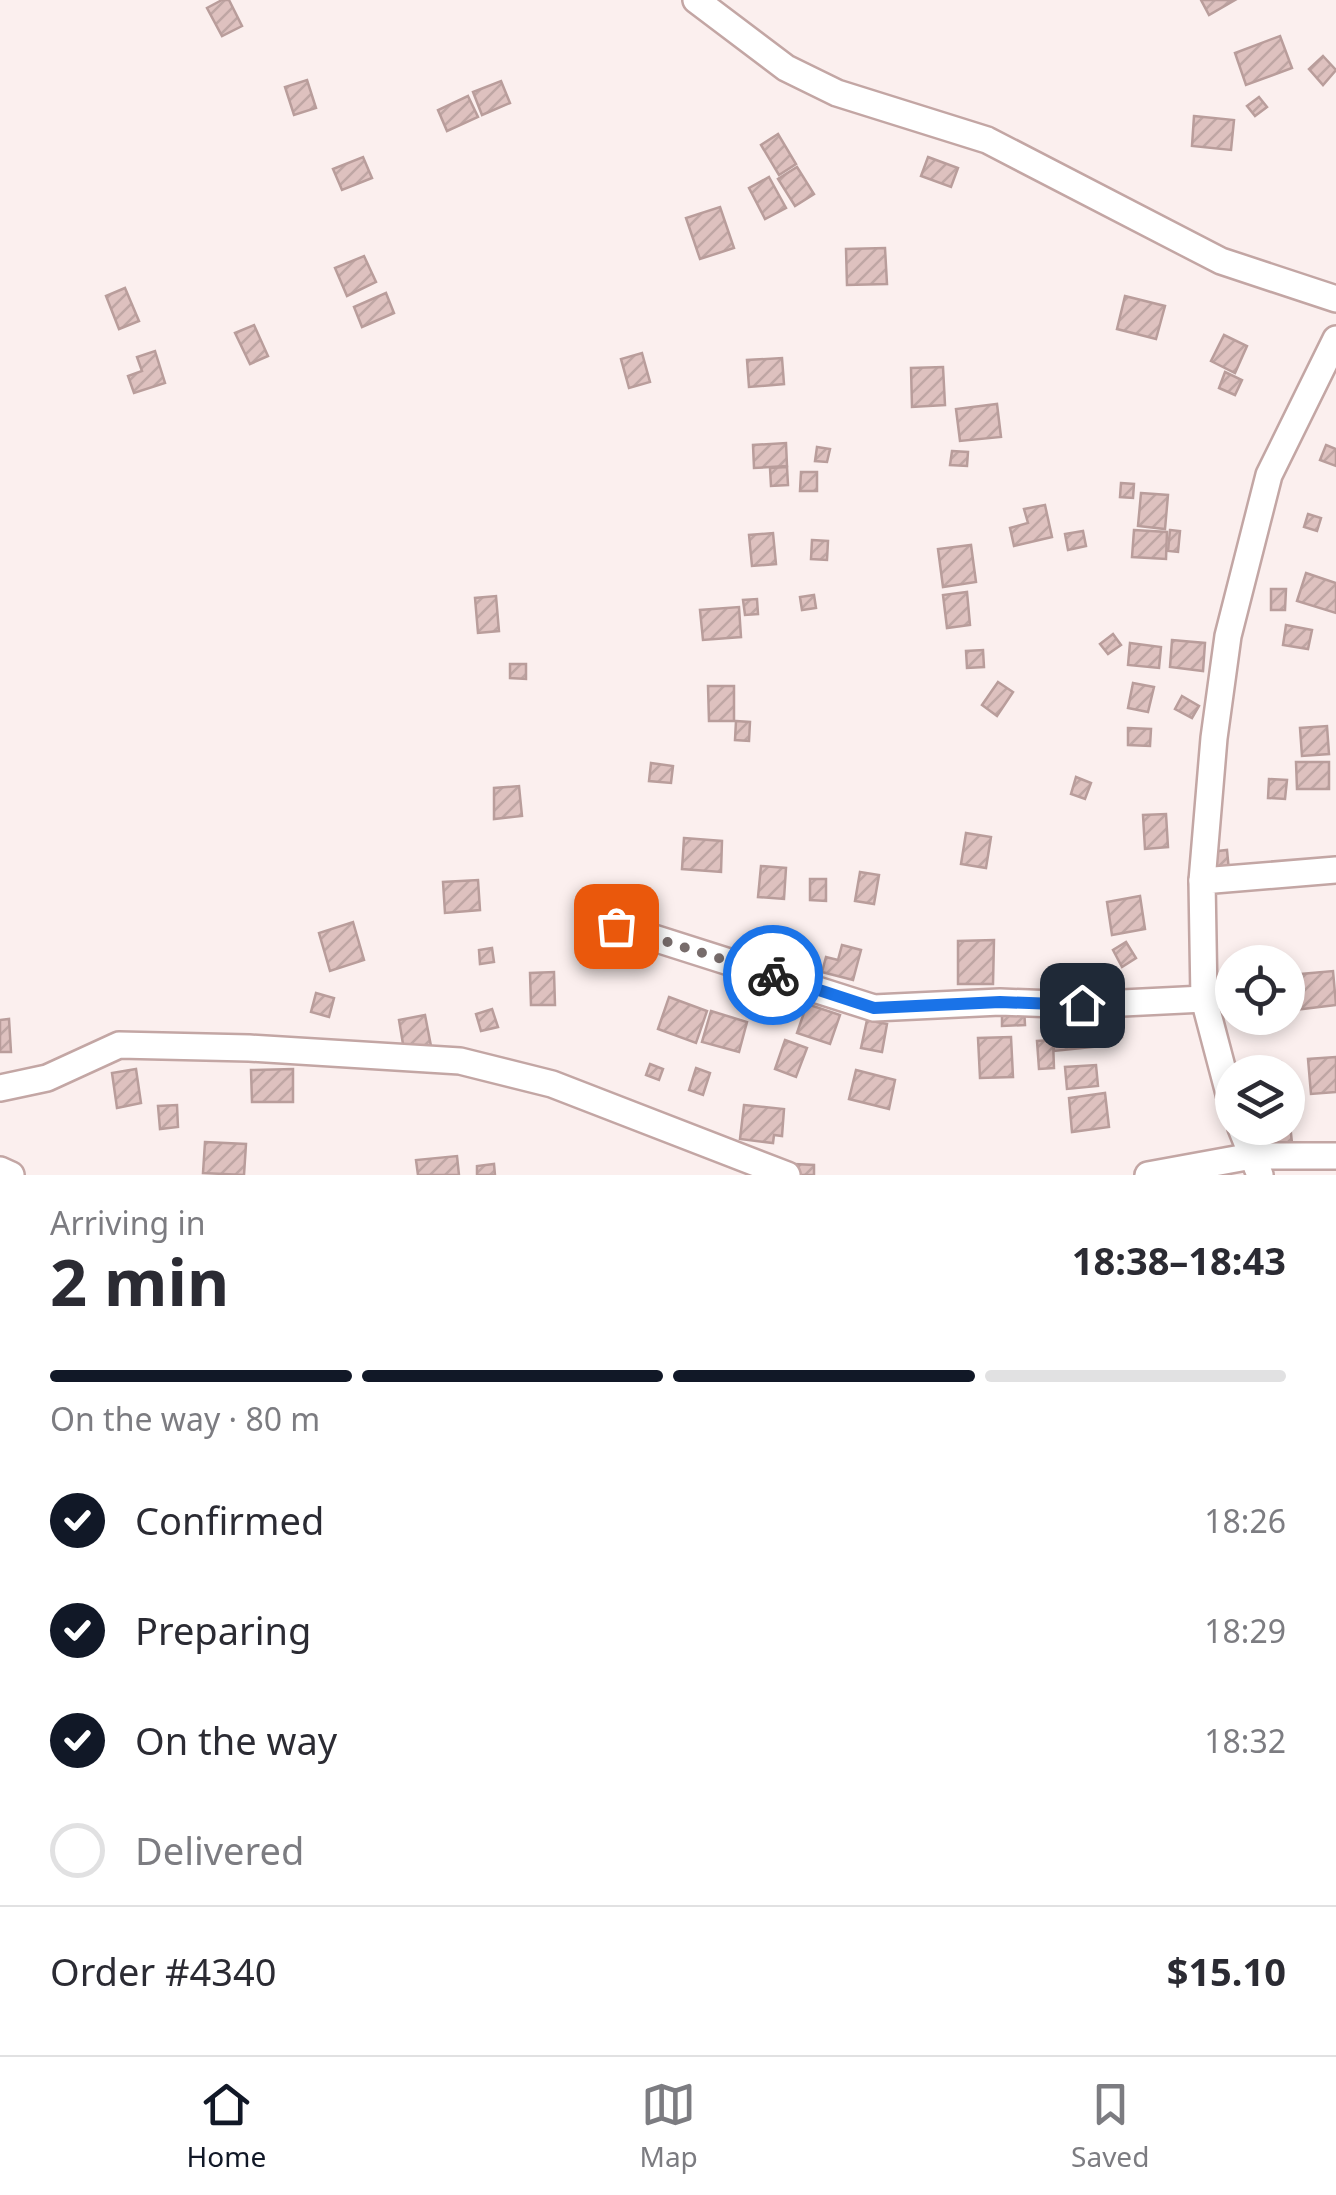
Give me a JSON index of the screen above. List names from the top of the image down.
{
  "page": {
    "heading": ["2 min", "Arriving in", "18:38–18:43"],
    "panel": ["Order #4340", "$15.10"],
    "bar": "On the way · 80 m",
    "list": [
      ["Confirmed", "18:26"],
      ["Preparing", "18:29"],
      ["On the way", "18:32"],
      "Delivered"
    ],
    "tabs": ["Home", "Map", "Saved"]
  }
}
